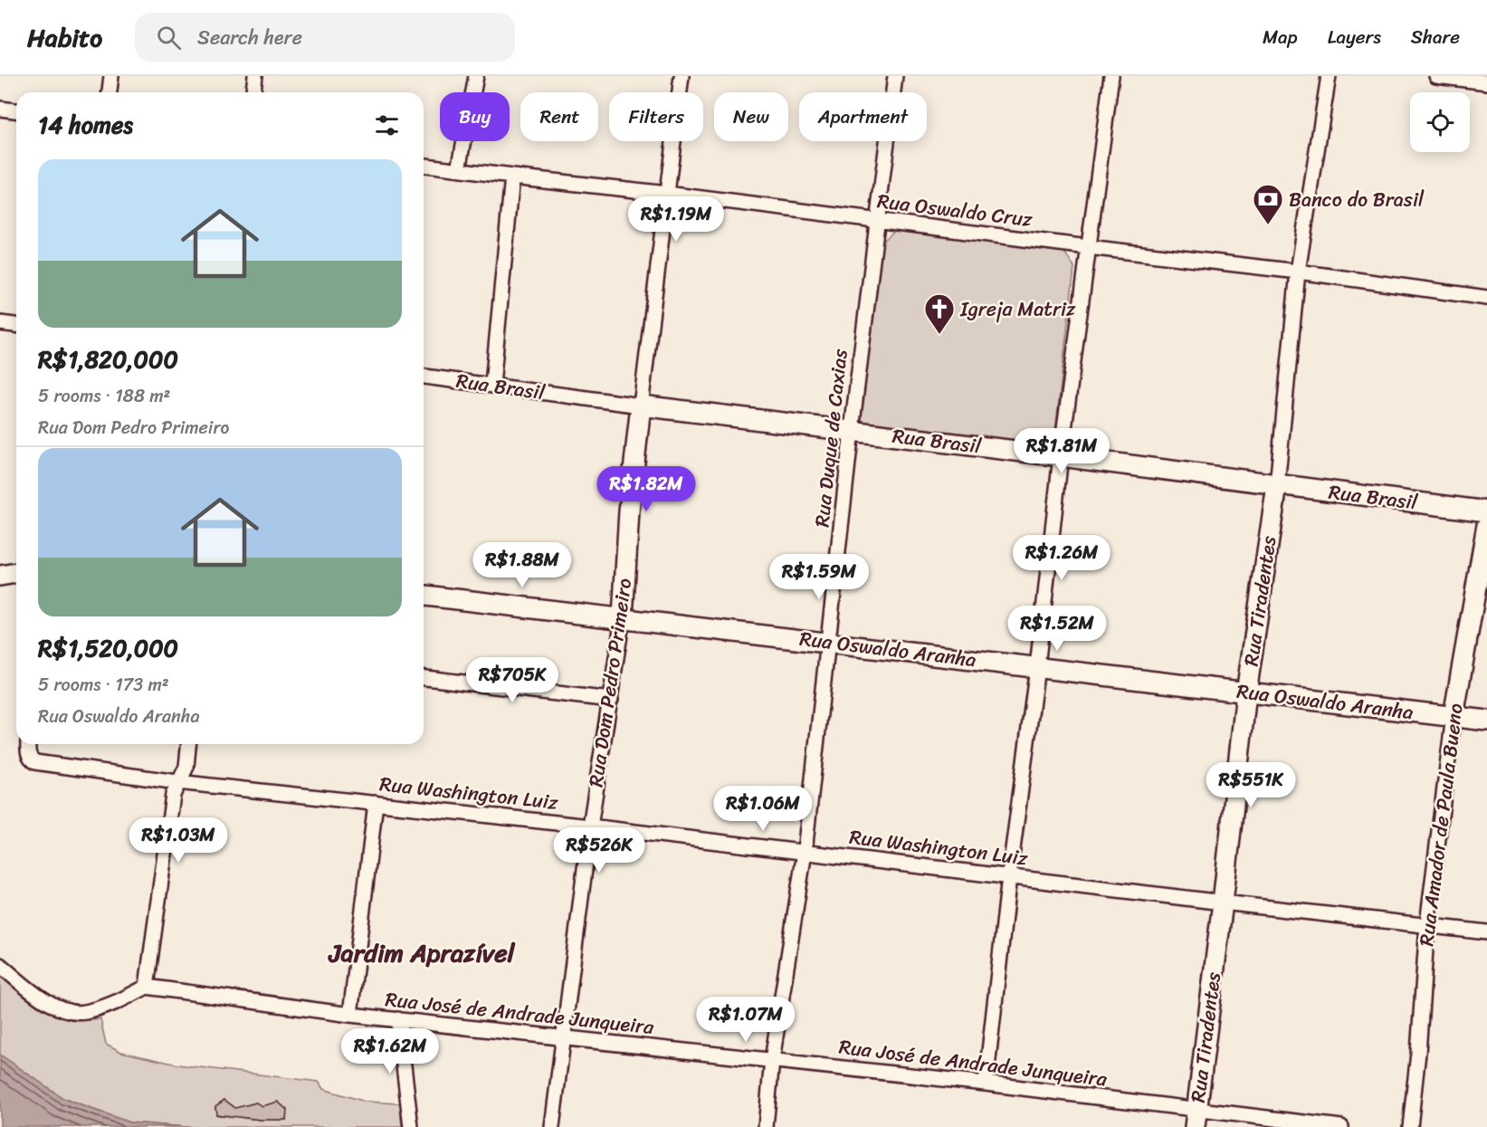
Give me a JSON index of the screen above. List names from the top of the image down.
{
  "streets": {
    "street": [
      "Rua Oswaldo Cruz",
      "Rua Brasil",
      "Rua Duque de Caxias",
      "Rua Tiradentes",
      "Rua Oswaldo Aranha",
      "Rua Dom Pedro Primeiro",
      "Rua Washington Luiz",
      "Rua Amador de Paula Bueno",
      "Rua José de Andrade Junqueira"
    ]
  },
  "crossings": [
    ["Rua Oswaldo Cruz", "Rua Duque de Caxias"],
    ["Rua Oswaldo Cruz", "Rua Tiradentes"],
    ["Rua Oswaldo Cruz", "Rua Dom Pedro Primeiro"],
    ["Rua Brasil", "Rua Duque de Caxias"],
    ["Rua Brasil", "Rua Tiradentes"],
    ["Rua Brasil", "Rua Dom Pedro Primeiro"],
    ["Rua Duque de Caxias", "Rua Oswaldo Aranha"],
    ["Rua Duque de Caxias", "Rua Washington Luiz"],
    ["Rua Duque de Caxias", "Rua José de Andrade Junqueira"],
    ["Rua Tiradentes", "Rua Oswaldo Aranha"],
    ["Rua Tiradentes", "Rua Washington Luiz"],
    ["Rua Tiradentes", "Rua José de Andrade Junqueira"],
    ["Rua Oswaldo Aranha", "Rua Dom Pedro Primeiro"],
    ["Rua Oswaldo Aranha", "Rua Amador de Paula Bueno"],
    ["Rua Dom Pedro Primeiro", "Rua Washington Luiz"],
    ["Rua Dom Pedro Primeiro", "Rua José de Andrade Junqueira"],
    ["Rua Washington Luiz", "Rua Amador de Paula Bueno"]
  ],
  "districts": ["Jardim Aprazível"],
  "places": {
    "bank": ["Banco do Brasil"],
    "church": ["Igreja Matriz"]
  },
  "page": {
    "header": "Habito",
    "search": "Search here",
    "nav": ["Map", "Layers", "Share"],
    "chip": [
      "Buy",
      "Rent",
      "Filters",
      "New",
      "Apartment"
    ],
    "heading": "14 homes",
    "list": [
      {
        "name": "R$1,820,000",
        "note": "5 rooms · 188 m² · Rua Dom Pedro Primeiro"
      },
      {
        "name": "R$1,520,000",
        "note": "5 rooms · 173 m² · Rua Oswaldo Aranha"
      }
    ],
    "price": [
      "R$1.19M",
      "R$1.81M",
      "R$1.82M",
      "R$1.26M",
      "R$1.88M",
      "R$1.59M",
      "R$1.52M",
      "R$705K",
      "R$551K",
      "R$1.06M",
      "R$1.03M",
      "R$526K",
      "R$1.07M",
      "R$1.62M"
    ]
  }
}
